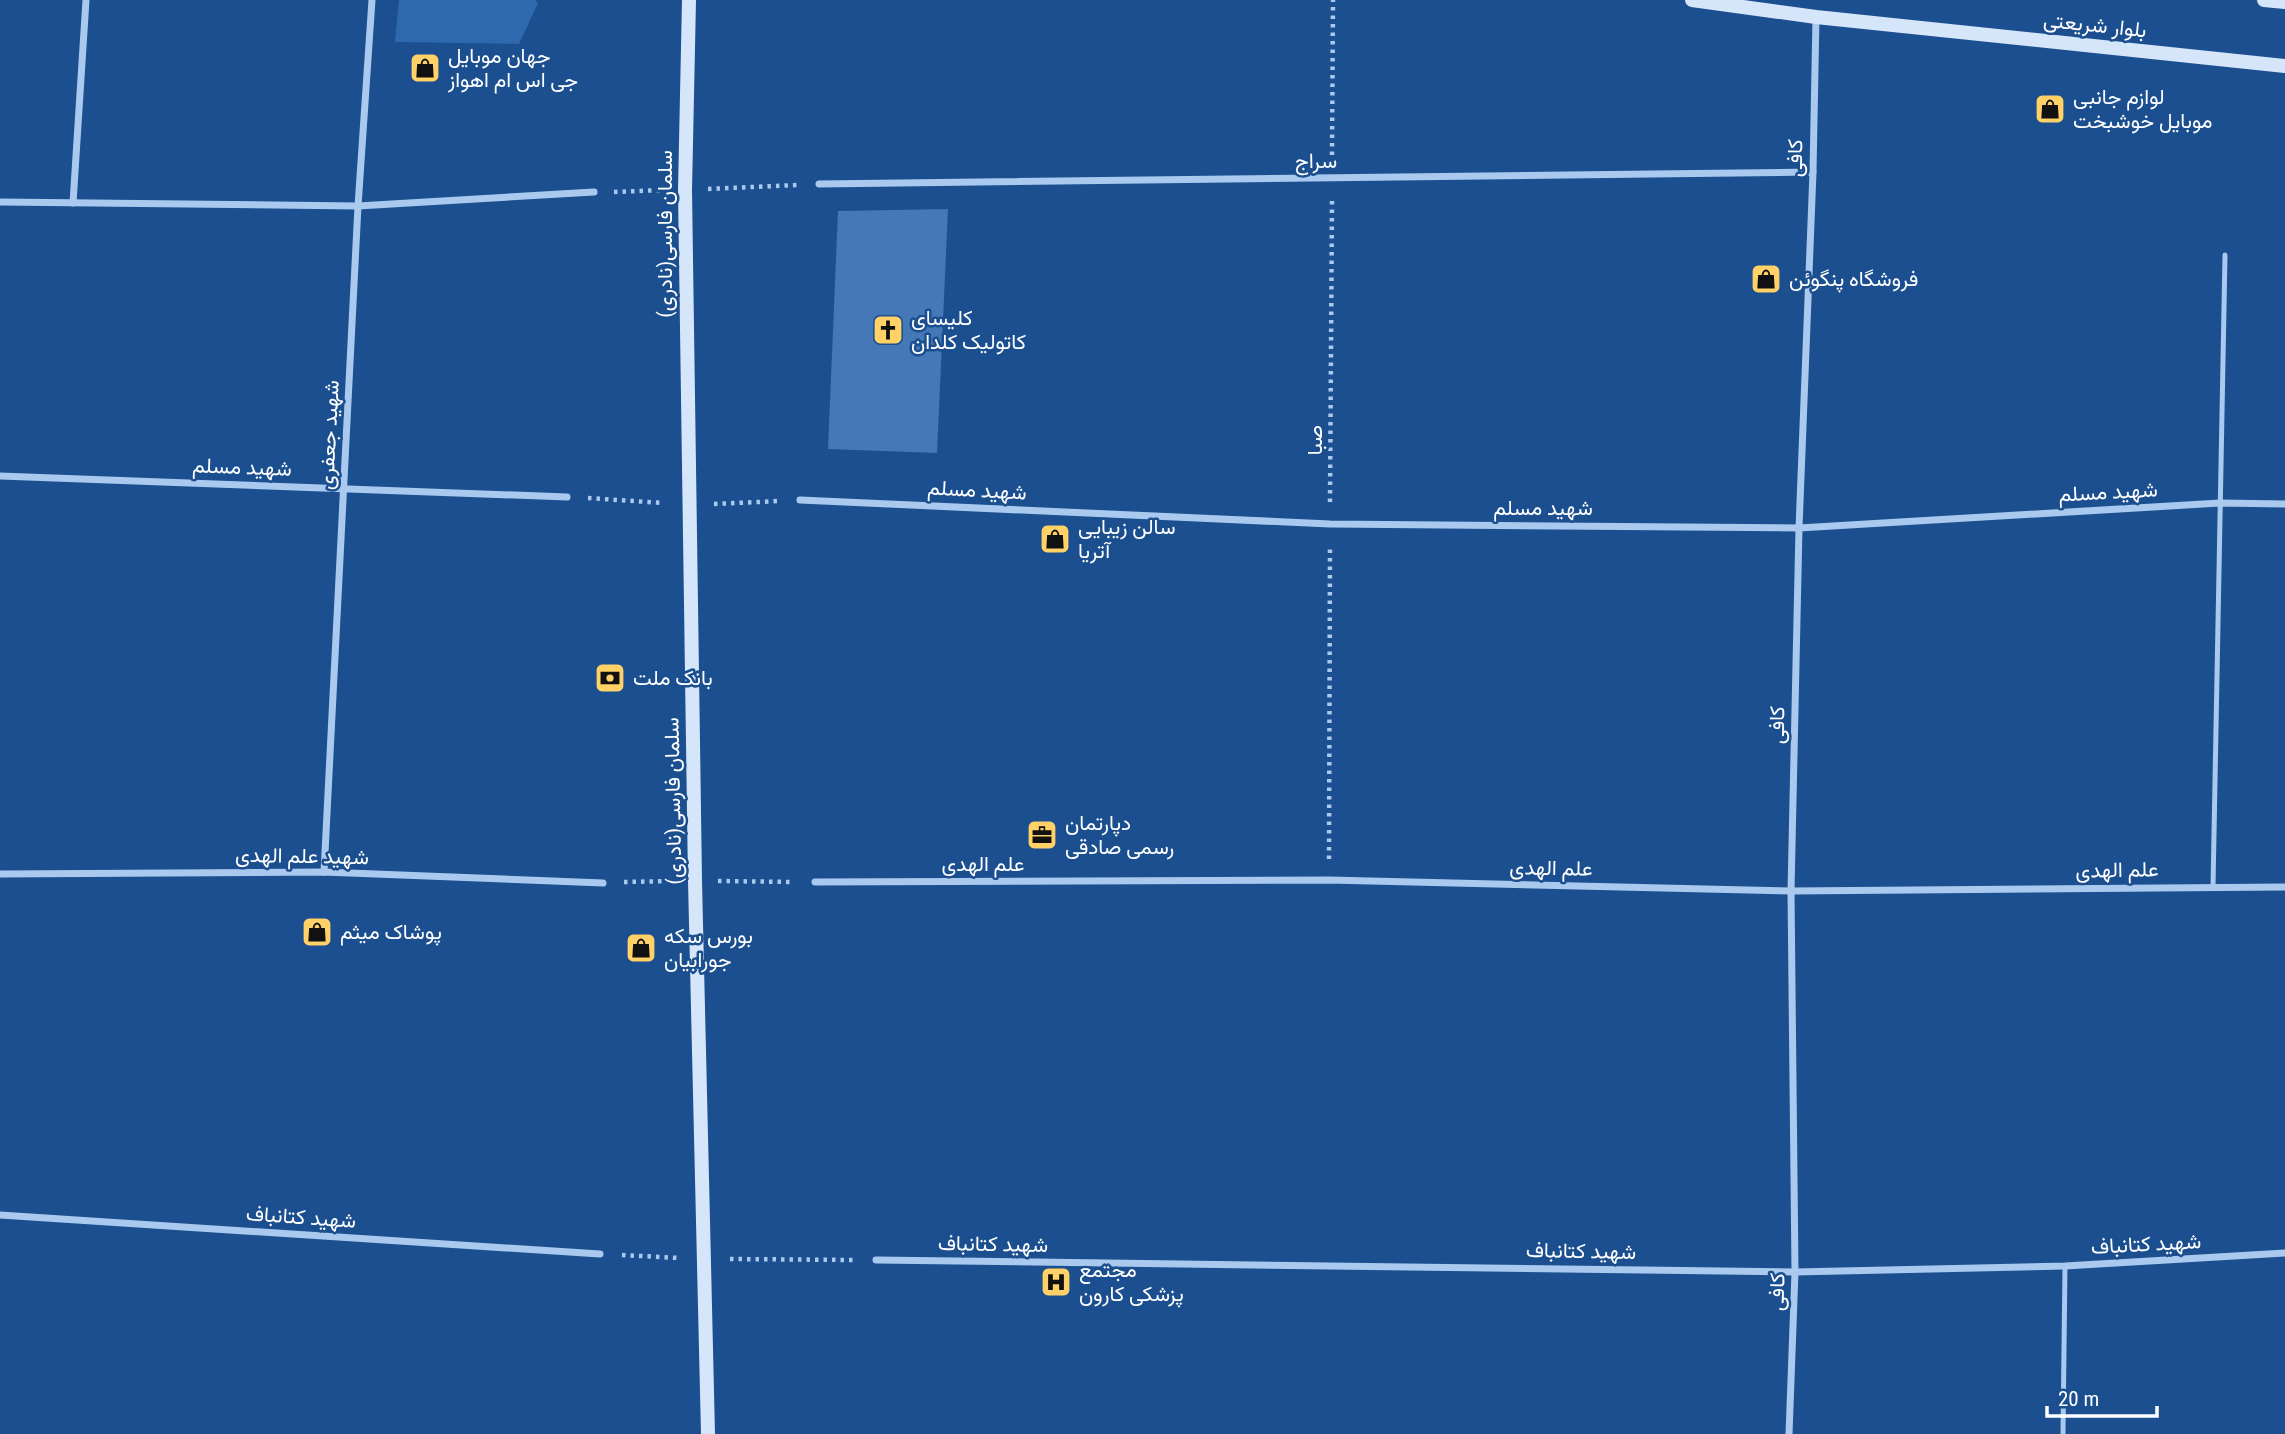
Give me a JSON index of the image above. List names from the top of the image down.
{
  "streets": {
    "main road": ["بلوار شریعتی", "سلمان فارسی(نادری)"],
    "street": [
      "کافی",
      "سراج",
      "شهید جعفری",
      "شهید مسلم",
      "شهید علم الهدی",
      "علم الهدی",
      "شهید کتانباف"
    ],
    "path": ["صبا"]
  },
  "crossings": [
    ["بلوار شریعتی", "کافی"],
    ["کافی", "سراج"],
    ["کافی", "شهید مسلم"],
    ["کافی", "علم الهدی"],
    ["کافی", "شهید کتانباف"],
    ["سراج", "صبا"],
    ["شهید جعفری", "شهید مسلم"],
    ["شهید جعفری", "شهید علم الهدی"],
    ["صبا", "شهید مسلم"],
    ["صبا", "علم الهدی"]
  ],
  "places": {
    "shop": [
      "جهان موبایل جی اس ام اهواز",
      "لوازم جانبی موبایل خوشبخت",
      "فروشگاه پنگوئن",
      "سالن زیبایی آتریا",
      "پوشاک میثم",
      "بورس سکه جورابیان"
    ],
    "church": ["کلیسای کاتولیک کلدان"],
    "bank": ["بانک ملت"],
    "office": ["دپارتمان رسمی صادقی"],
    "hospital": ["مجتمع پزشکی کارون"]
  },
  "scale_bar": "20 m"
}
